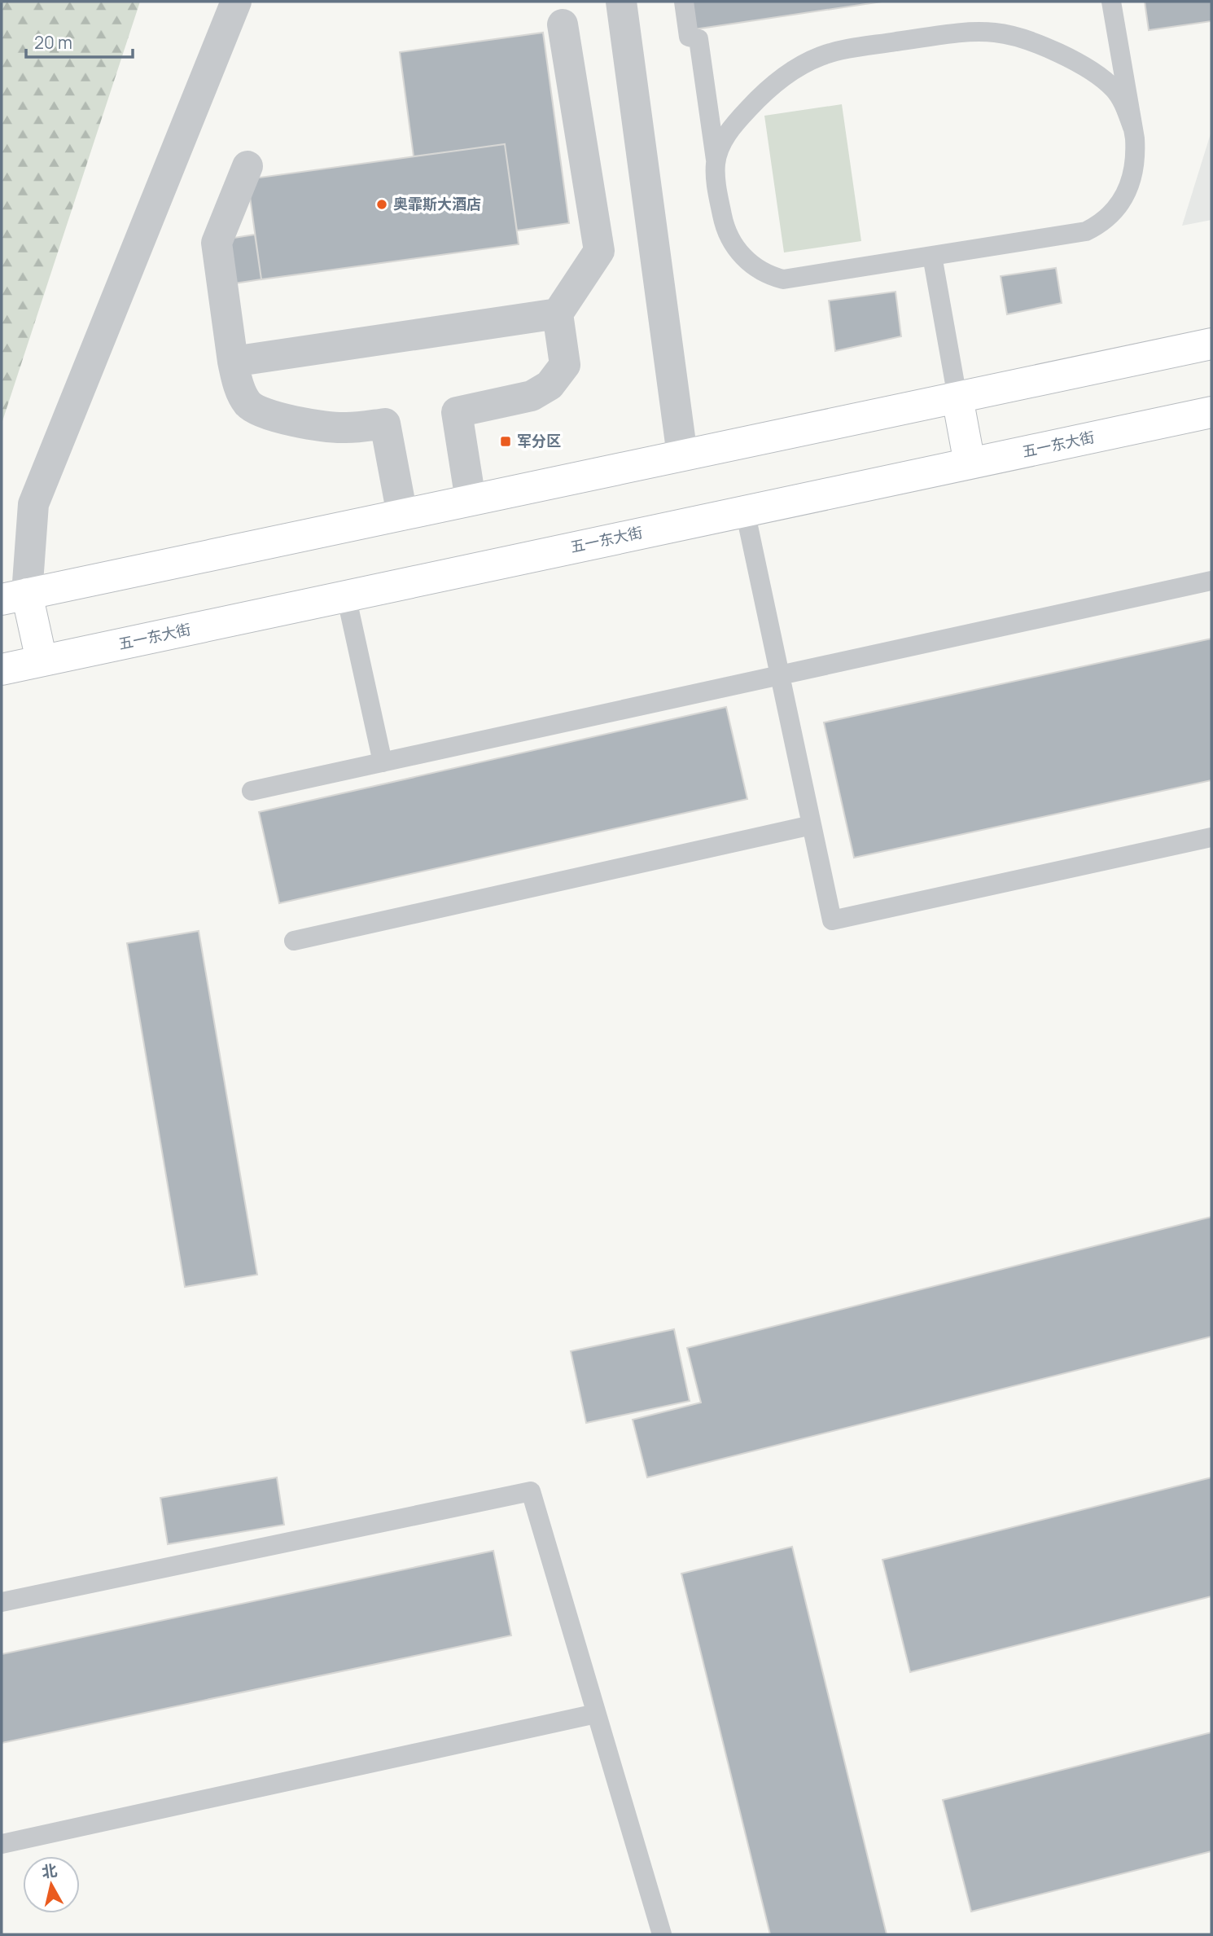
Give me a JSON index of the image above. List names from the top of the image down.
{
  "streets": {
    "main road": ["五一东大街"]
  },
  "places": {
    "other": ["奥霏斯大酒店"],
    "transit": ["军分区"]
  },
  "scale_bar": "20 m",
  "north": "top"
}
